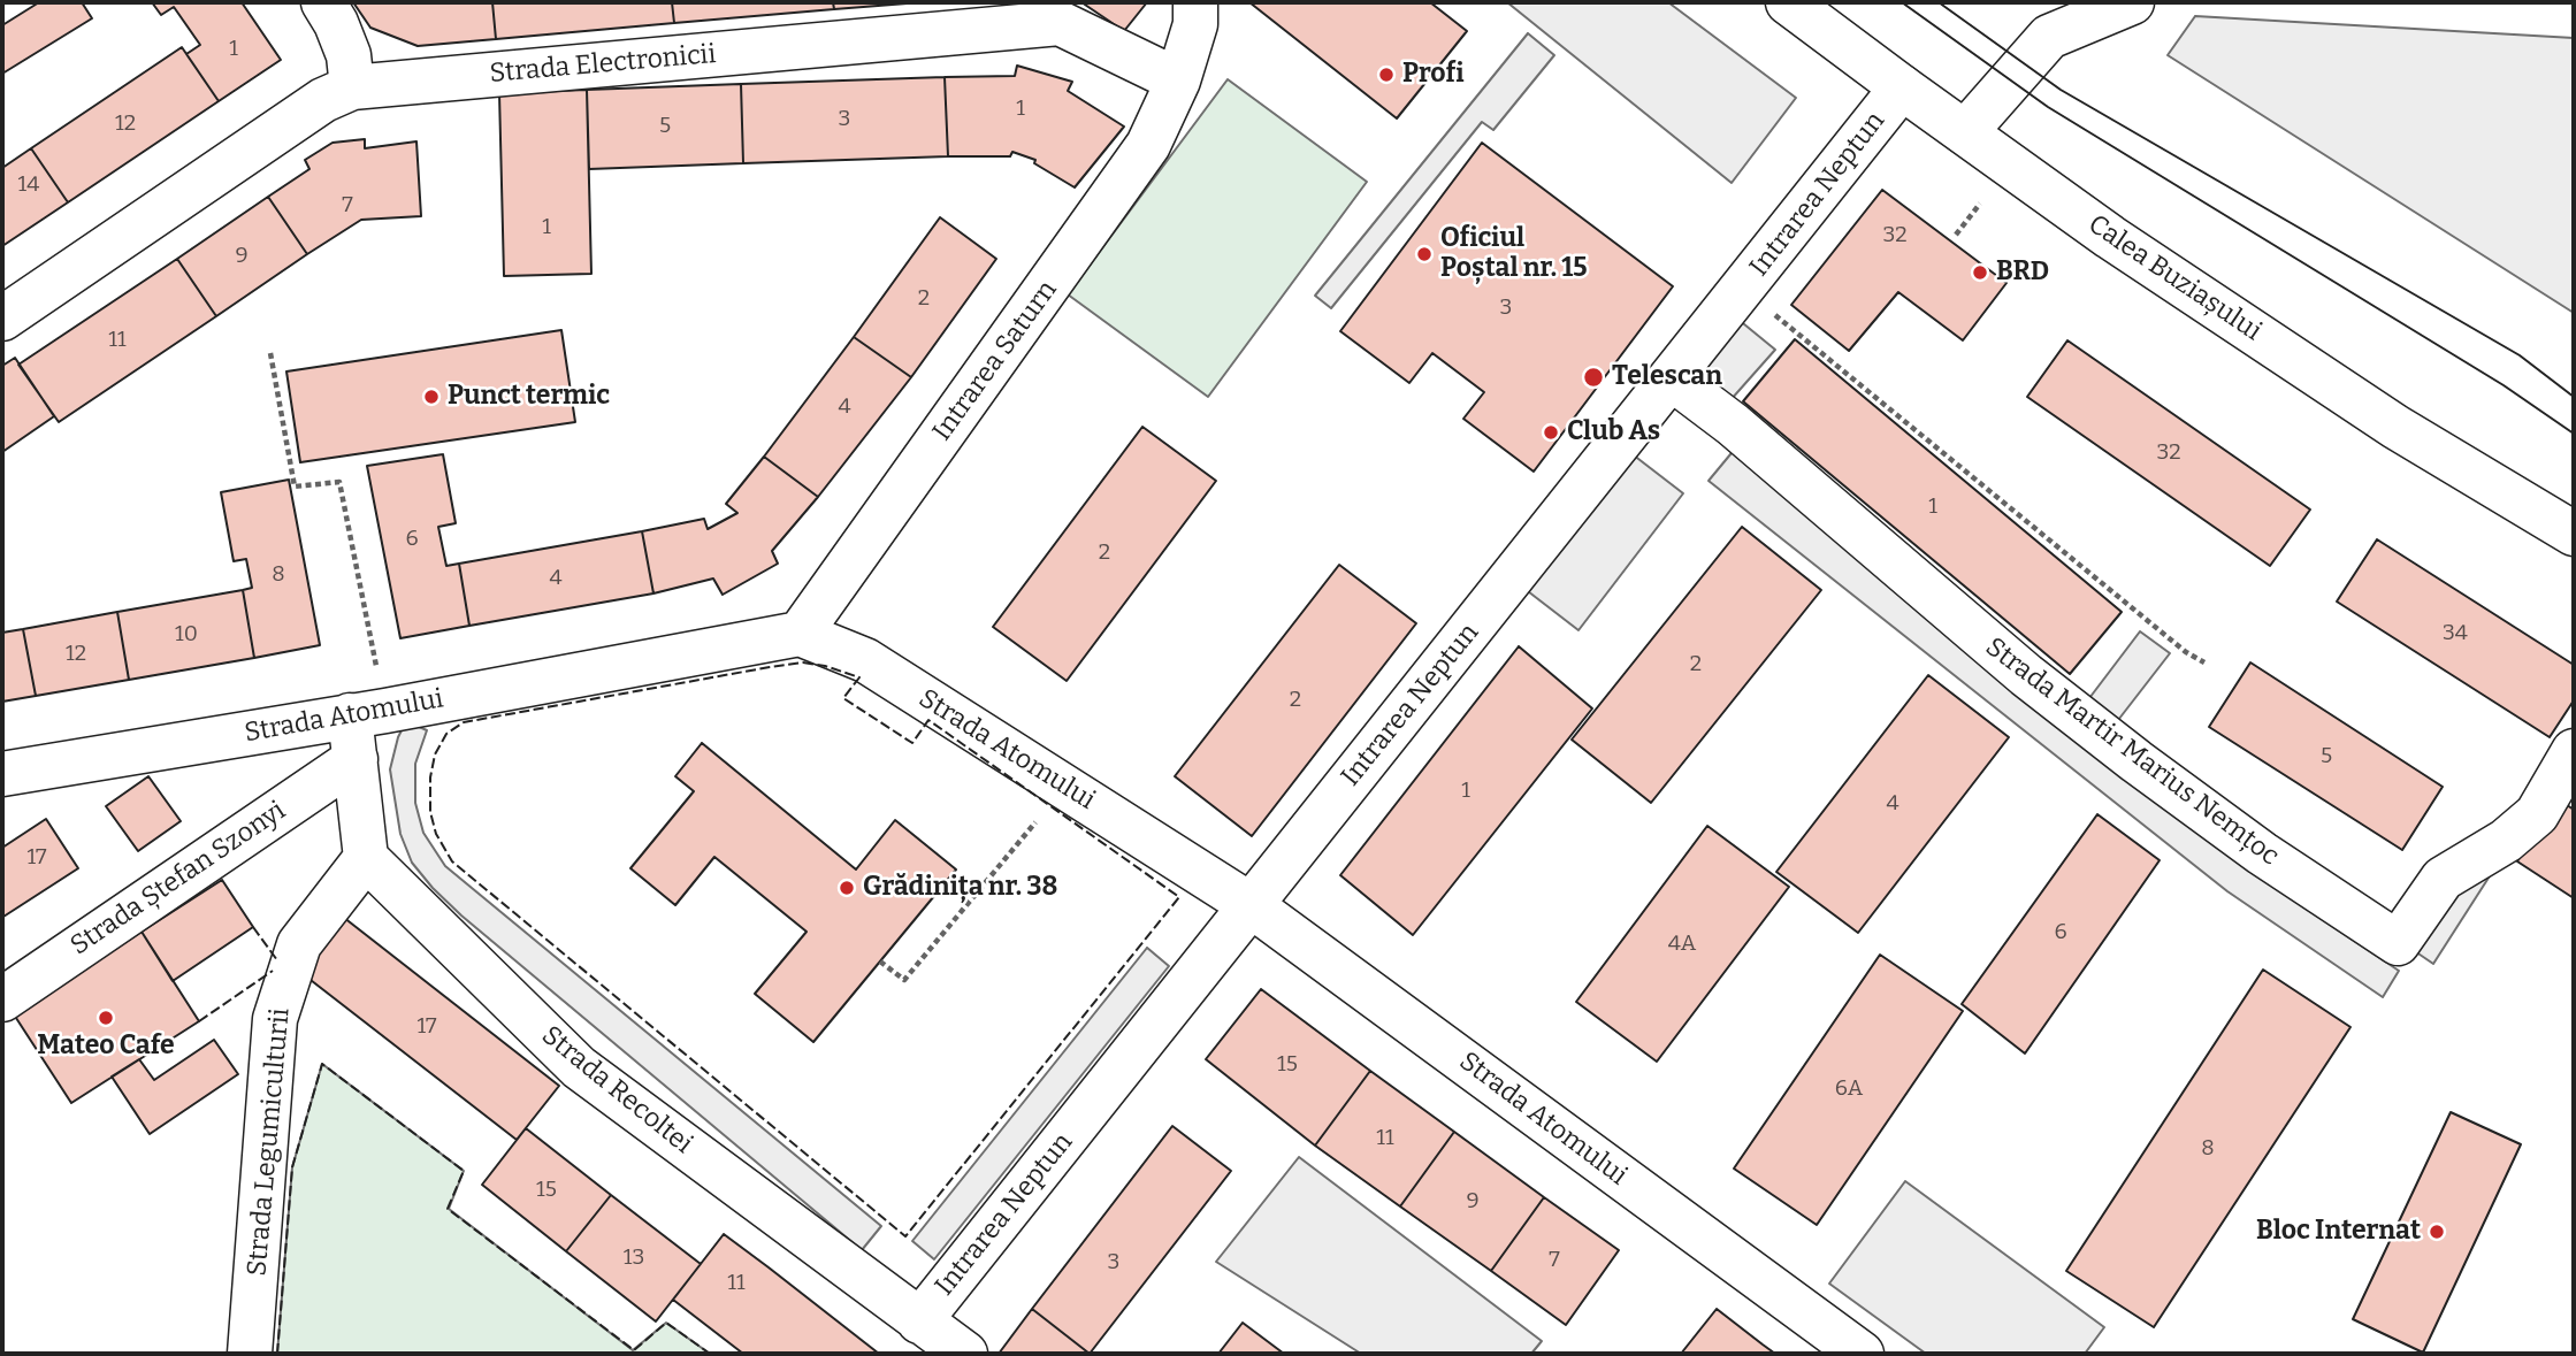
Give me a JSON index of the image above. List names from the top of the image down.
{
  "streets": {
    "street": [
      "Strada Electronicii",
      "Intrarea Neptun",
      "Calea Buziașului",
      "Intrarea Saturn",
      "Strada Atomului",
      "Strada Martir Marius Nemțoc",
      "Strada Ștefan Szonyi",
      "Strada Recoltei",
      "Strada Legumiculturii"
    ]
  },
  "crossings": [
    ["Strada Electronicii", "Intrarea Saturn"],
    ["Intrarea Neptun", "Calea Buziașului"],
    ["Intrarea Neptun", "Strada Atomului"],
    ["Intrarea Neptun", "Strada Martir Marius Nemțoc"],
    ["Intrarea Neptun", "Strada Recoltei"],
    ["Intrarea Saturn", "Strada Atomului"],
    ["Strada Recoltei", "Strada Legumiculturii"]
  ],
  "places": [
    "Profi",
    "Oficiul Poștal nr. 15",
    "BRD",
    "Telescan",
    "Punct termic",
    "Club As",
    "Grădinița nr. 38",
    "Mateo Cafe",
    "Bloc Internat"
  ],
  "house_numbers": [
    "1",
    "1",
    "3",
    "12",
    "5",
    "14",
    "7",
    "1",
    "32",
    "9",
    "2",
    "3",
    "11",
    "4",
    "32",
    "1",
    "6",
    "2",
    "8",
    "4",
    "34",
    "10",
    "12",
    "2",
    "2",
    "5",
    "1",
    "4",
    "17",
    "6",
    "4A",
    "17",
    "15",
    "6A",
    "11",
    "8",
    "15",
    "9",
    "13",
    "7",
    "3",
    "11"
  ]
}
